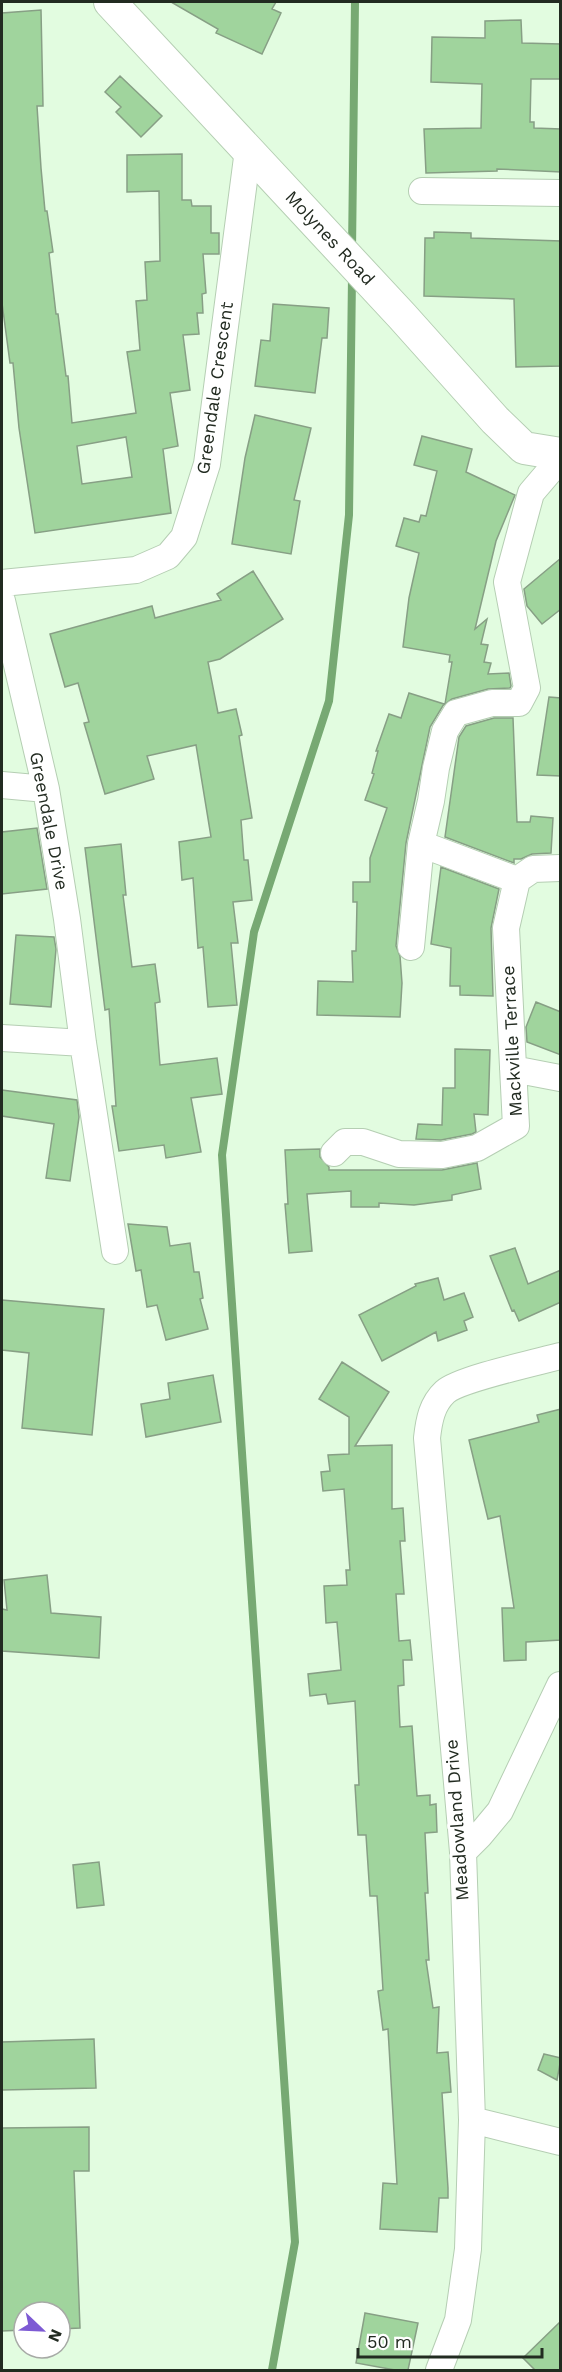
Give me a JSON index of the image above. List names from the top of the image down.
{
  "streets": {
    "main road": ["Molynes Road"],
    "street": [
      "Greendale Crescent",
      "Greendale Drive",
      "Mackville Terrace",
      "Meadowland Drive"
    ]
  },
  "crossings": [
    ["Molynes Road", "Greendale Crescent"]
  ],
  "scale_bar": "50 m",
  "north": "bottom right"
}
